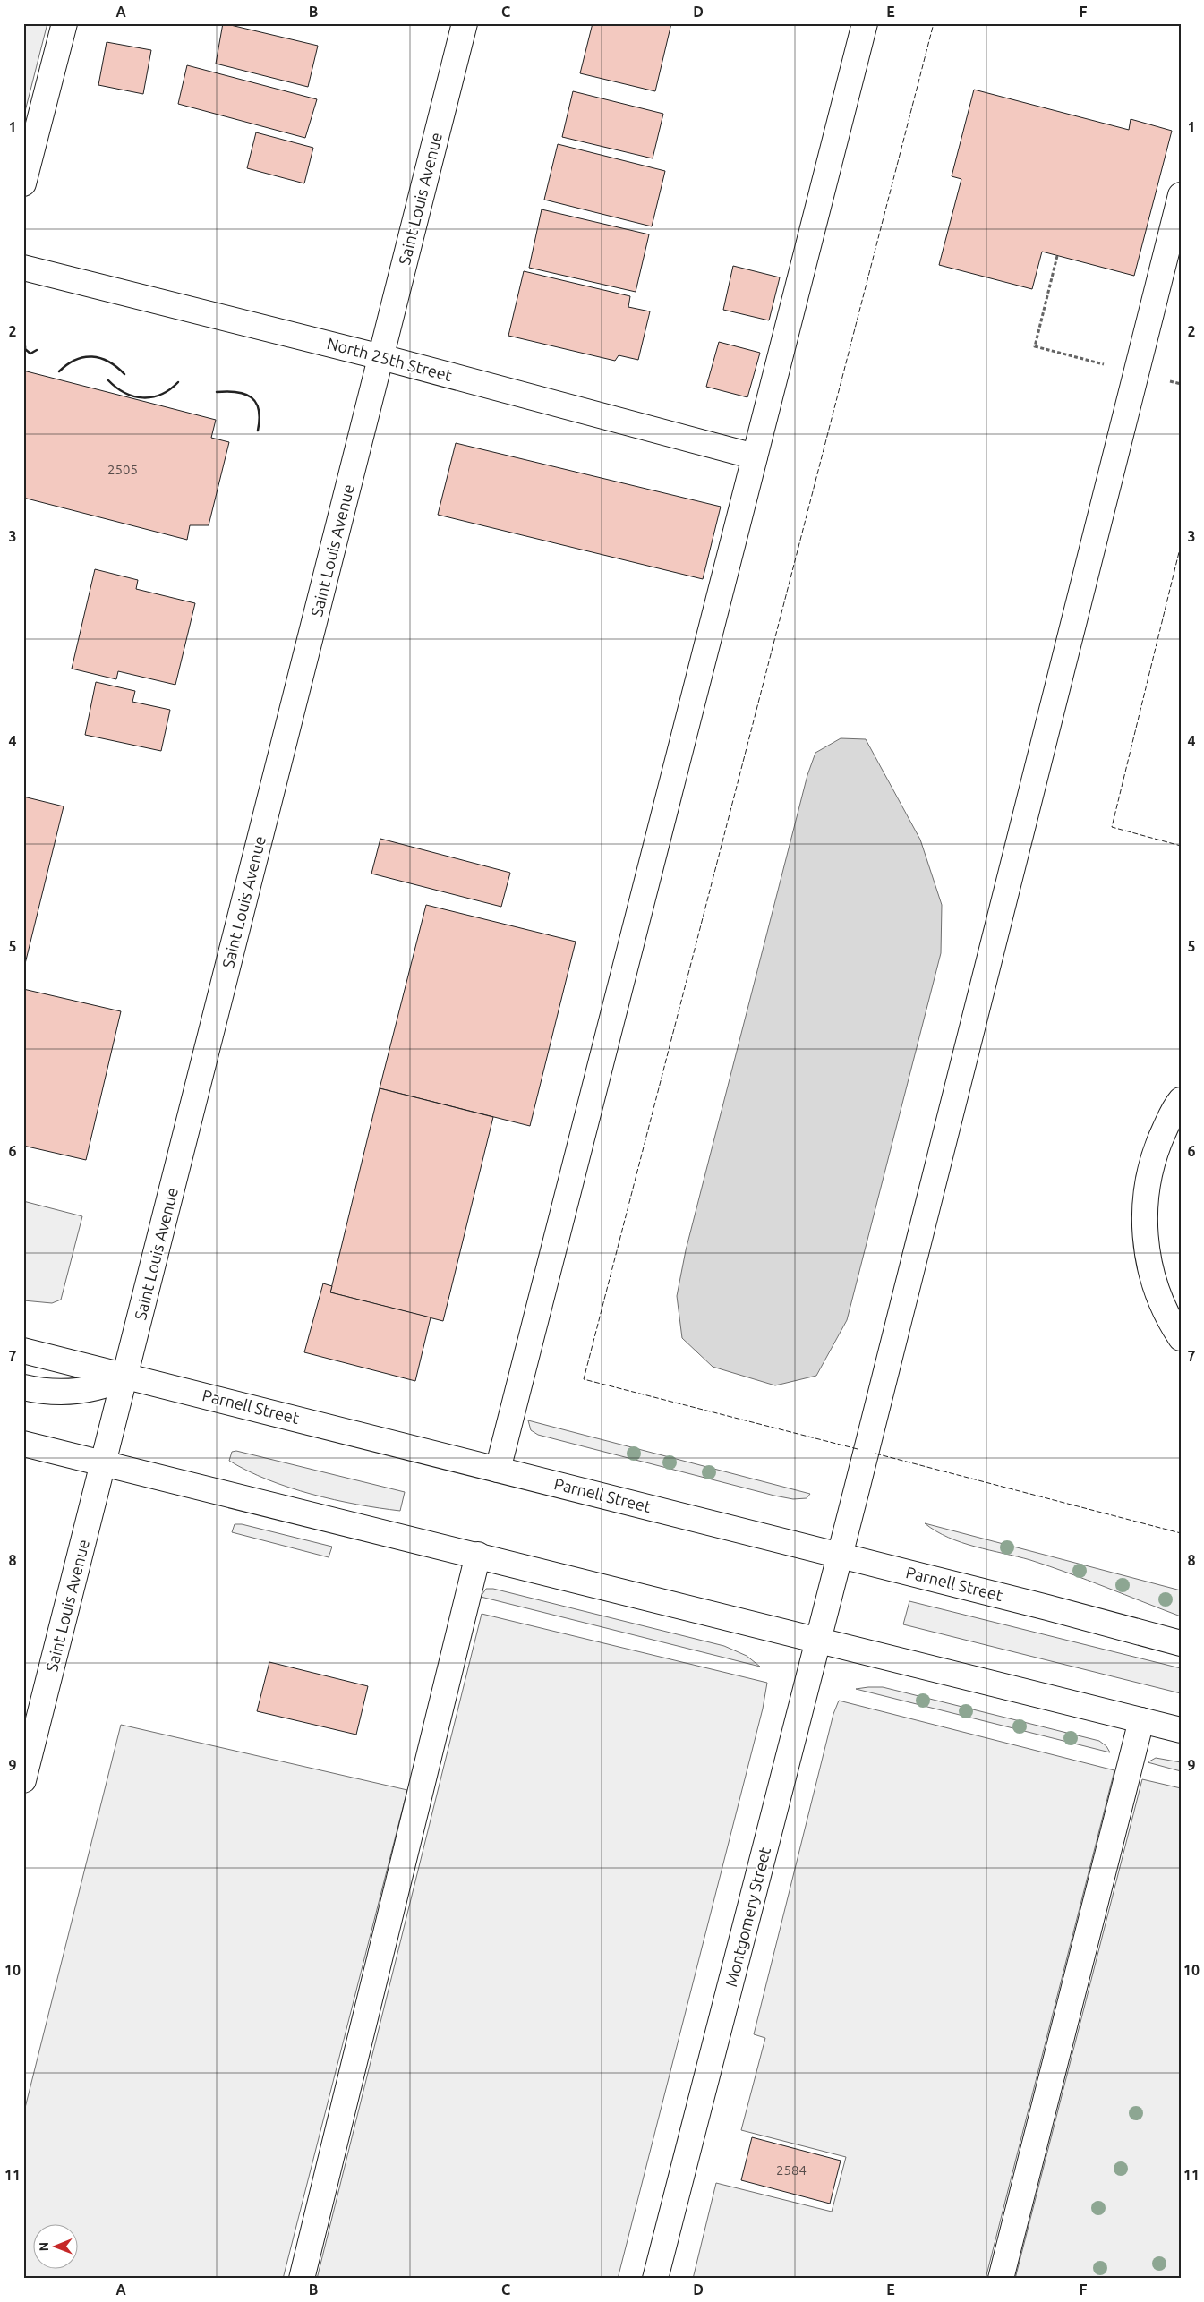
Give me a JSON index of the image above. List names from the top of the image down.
{
  "streets": {
    "street": [
      "Saint Louis Avenue",
      "North 25th Street",
      "Parnell Street",
      "Montgomery Street"
    ]
  },
  "crossings": [
    ["Saint Louis Avenue", "North 25th Street"],
    ["Saint Louis Avenue", "Parnell Street"],
    ["Parnell Street", "Montgomery Street"]
  ],
  "house_numbers": ["2505", "2584"],
  "north": "left",
  "grid": {
    "columns": [
      "A",
      "B",
      "C",
      "D",
      "E",
      "F"
    ],
    "rows": [
      "1",
      "2",
      "3",
      "4",
      "5",
      "6",
      "7",
      "8",
      "9",
      "10",
      "11"
    ]
  }
}
